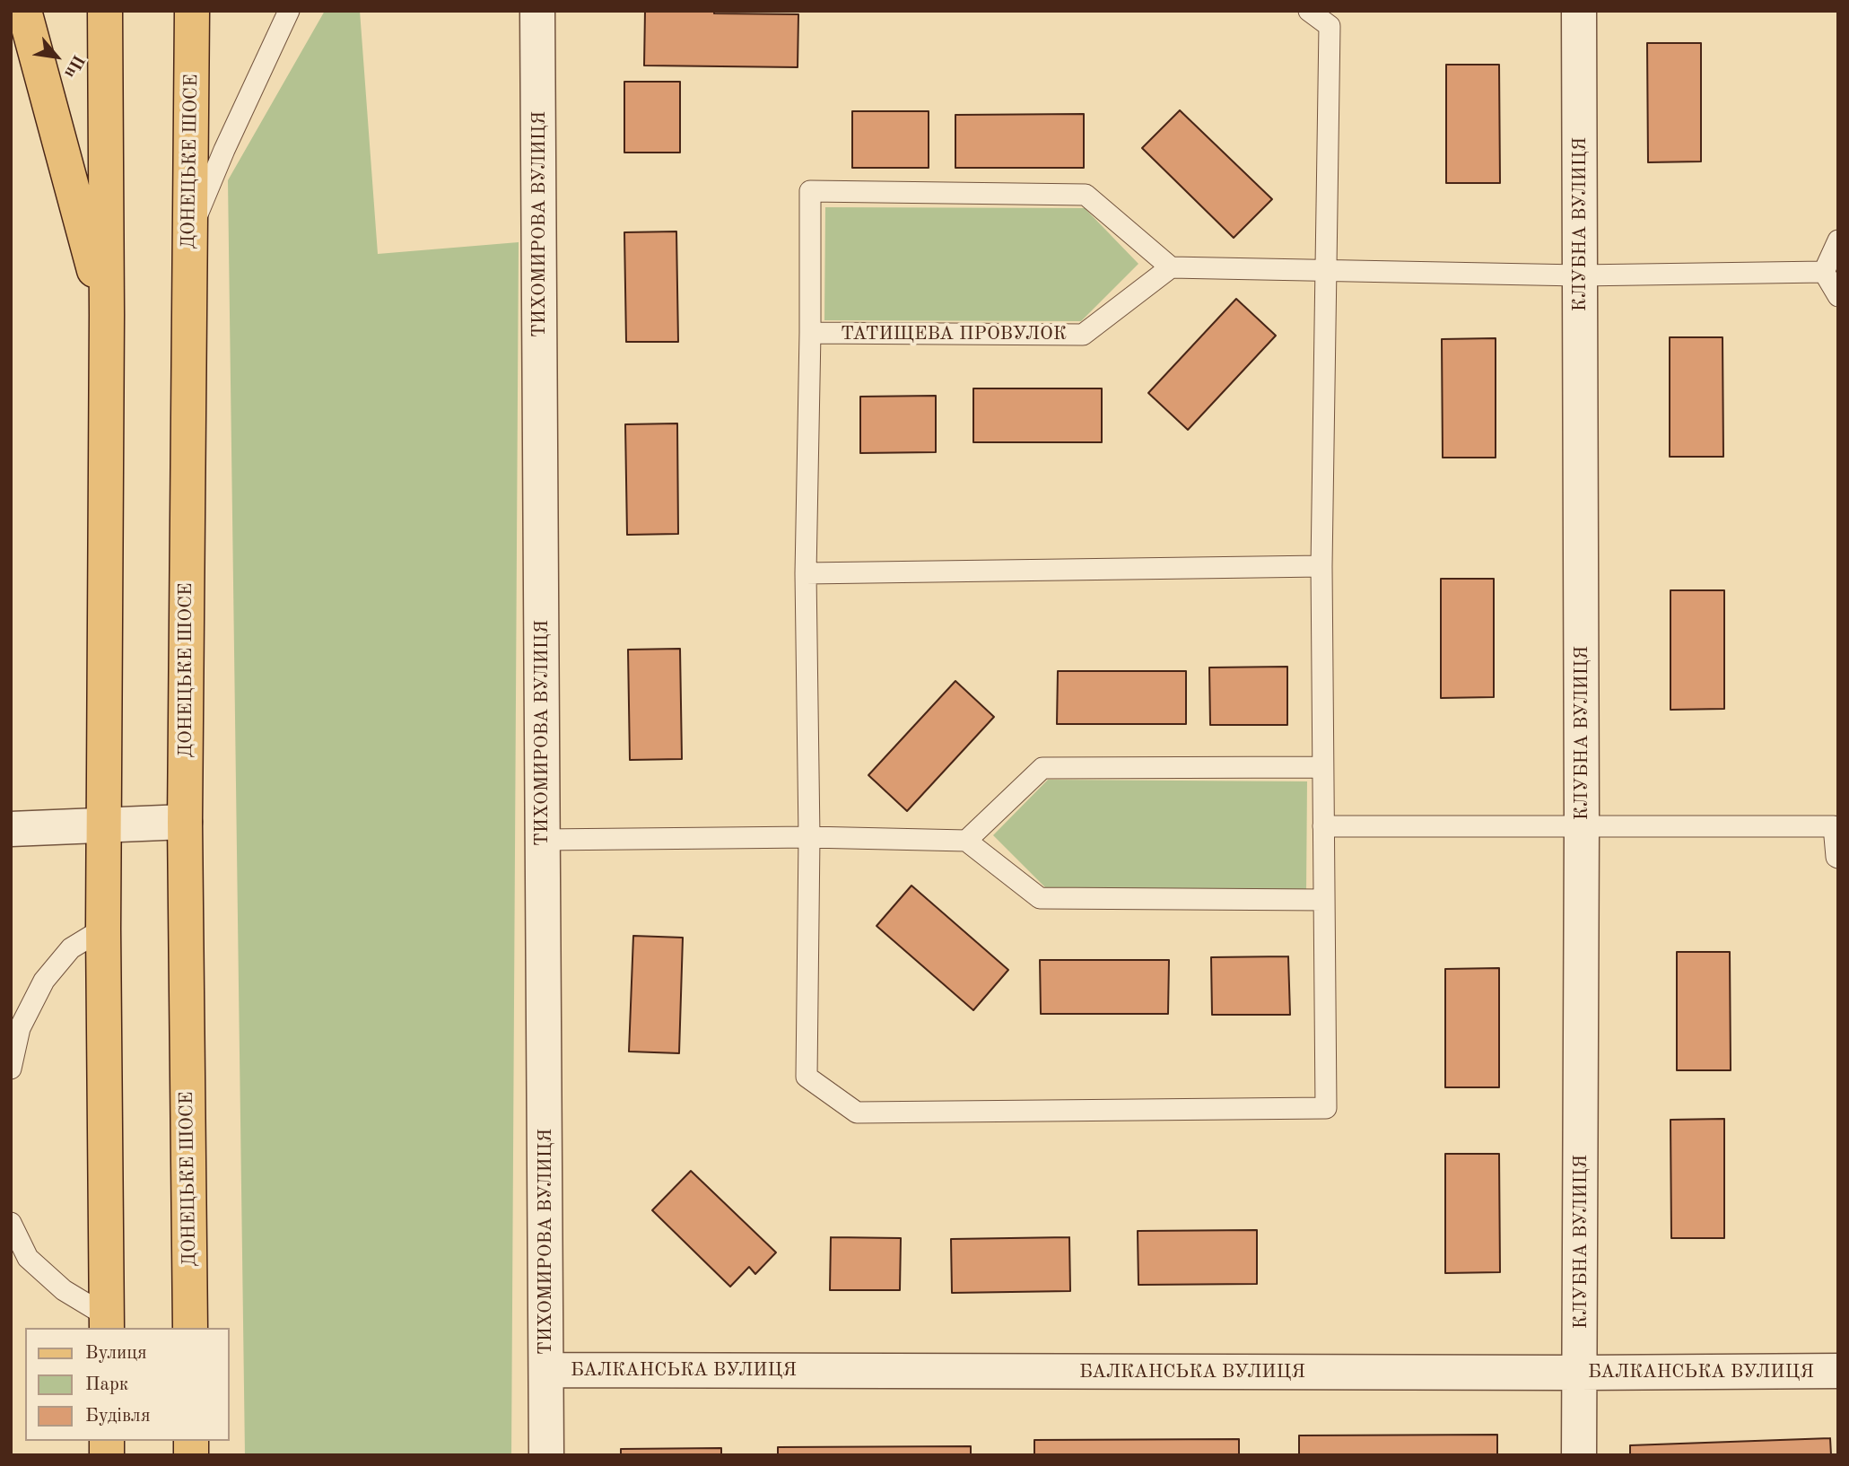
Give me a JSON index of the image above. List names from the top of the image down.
{
  "streets": {
    "main road": ["ДОНЕЦЬКЕ ШОСЕ"],
    "street": ["ТИХОМИРОВА ВУЛИЦЯ", "КЛУБНА ВУЛИЦЯ", "БАЛКАНСЬКА ВУЛИЦЯ"],
    "lane": ["ТАТИЩЕВА ПРОВУЛОК"]
  },
  "crossings": [
    ["ТИХОМИРОВА ВУЛИЦЯ", "БАЛКАНСЬКА ВУЛИЦЯ"],
    ["КЛУБНА ВУЛИЦЯ", "БАЛКАНСЬКА ВУЛИЦЯ"]
  ],
  "legend": ["Вулиця", "Парк", "Будівля"],
  "north": "bottom right"
}
